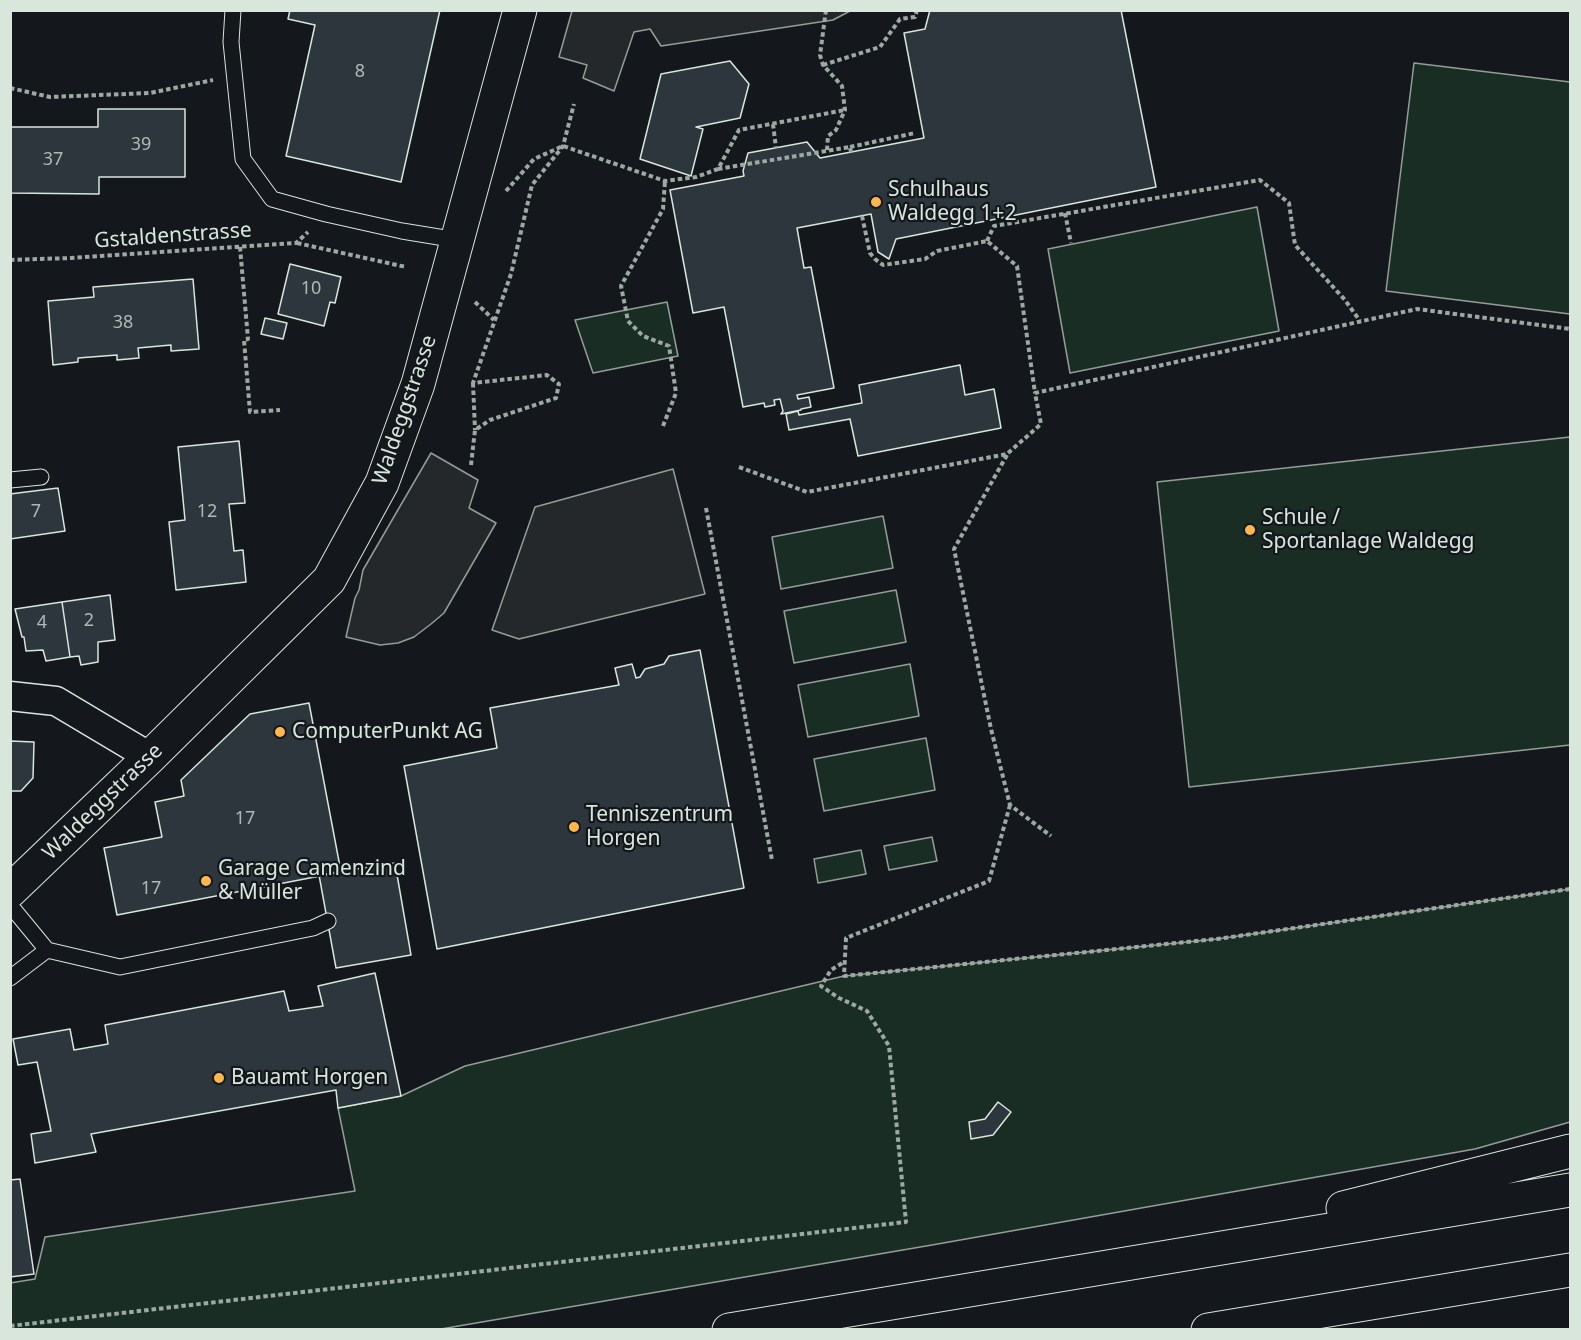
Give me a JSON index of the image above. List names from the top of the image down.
{
  "streets": {
    "main road": ["Waldeggstrasse"],
    "path": ["Gstaldenstrasse"]
  },
  "places": [
    "Schulhaus Waldegg 1+2",
    "Schule / Sportanlage Waldegg",
    "ComputerPunkt AG",
    "Tenniszentrum Horgen",
    "Garage Camenzind & Müller",
    "Bauamt Horgen"
  ],
  "house_numbers": [
    "8",
    "39",
    "37",
    "10",
    "38",
    "7",
    "12",
    "2",
    "4",
    "17",
    "17"
  ]
}
